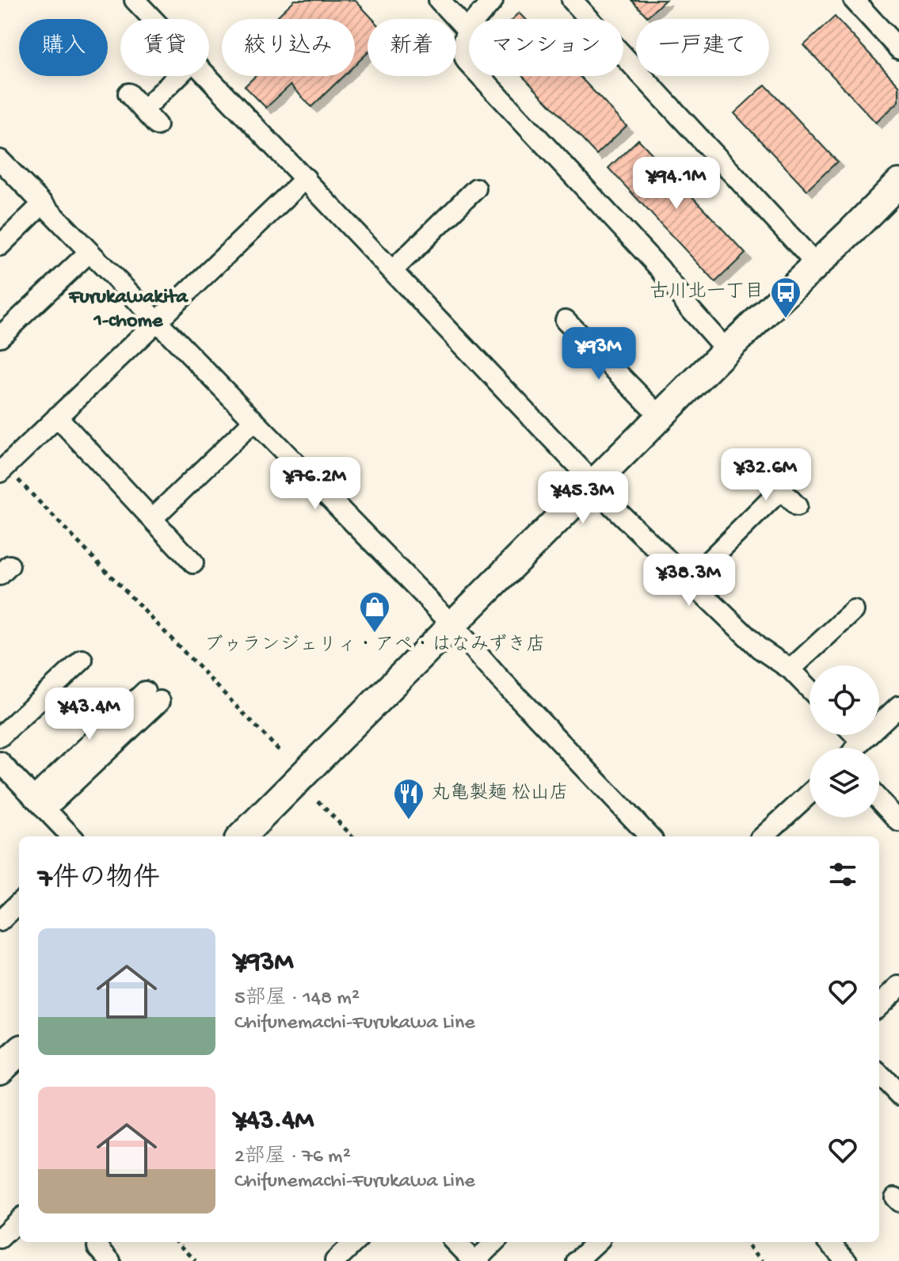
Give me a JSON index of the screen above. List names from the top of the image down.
{
  "districts": ["Furukawakita 1-chome"],
  "places": {
    "bus stop": ["古川北一丁目"],
    "shop": ["ブゥランジェリィ・アペ・はなみずき店"],
    "restaurant": ["丸亀製麺 松山店"]
  },
  "page": {
    "chip": [
      "購入",
      "賃貸",
      "絞り込み",
      "新着",
      "マンション",
      "一戸建て"
    ],
    "price": [
      "¥94.1M",
      "¥93M",
      "¥32.6M",
      "¥76.2M",
      "¥45.3M",
      "¥38.3M",
      "¥43.4M"
    ],
    "heading": "7件の物件",
    "list": [
      {
        "name": "¥93M",
        "note": "5部屋 · 148 m² · Chifunemachi-Furukawa Line"
      },
      {
        "name": "¥43.4M",
        "note": "2部屋 · 76 m² · Chifunemachi-Furukawa Line"
      }
    ]
  }
}
